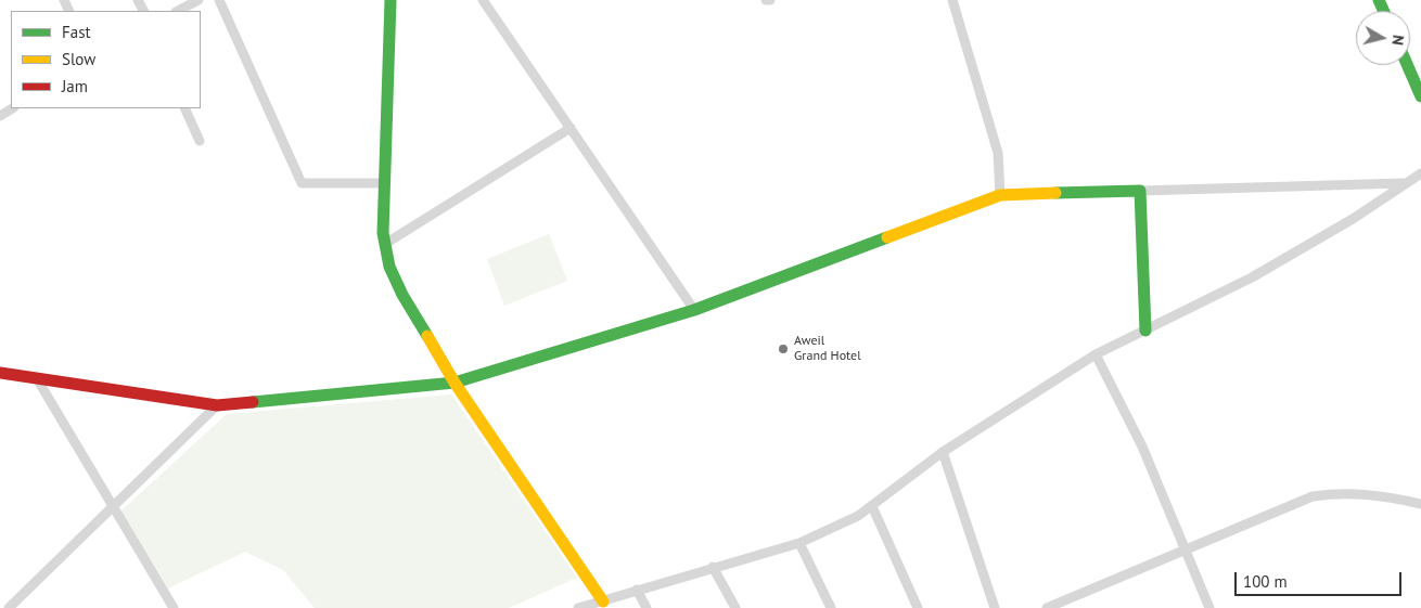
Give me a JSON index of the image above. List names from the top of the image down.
{
  "places": ["Aweil Grand Hotel"],
  "legend": ["Fast", "Slow", "Jam"],
  "scale_bar": "100 m",
  "north": "right"
}
